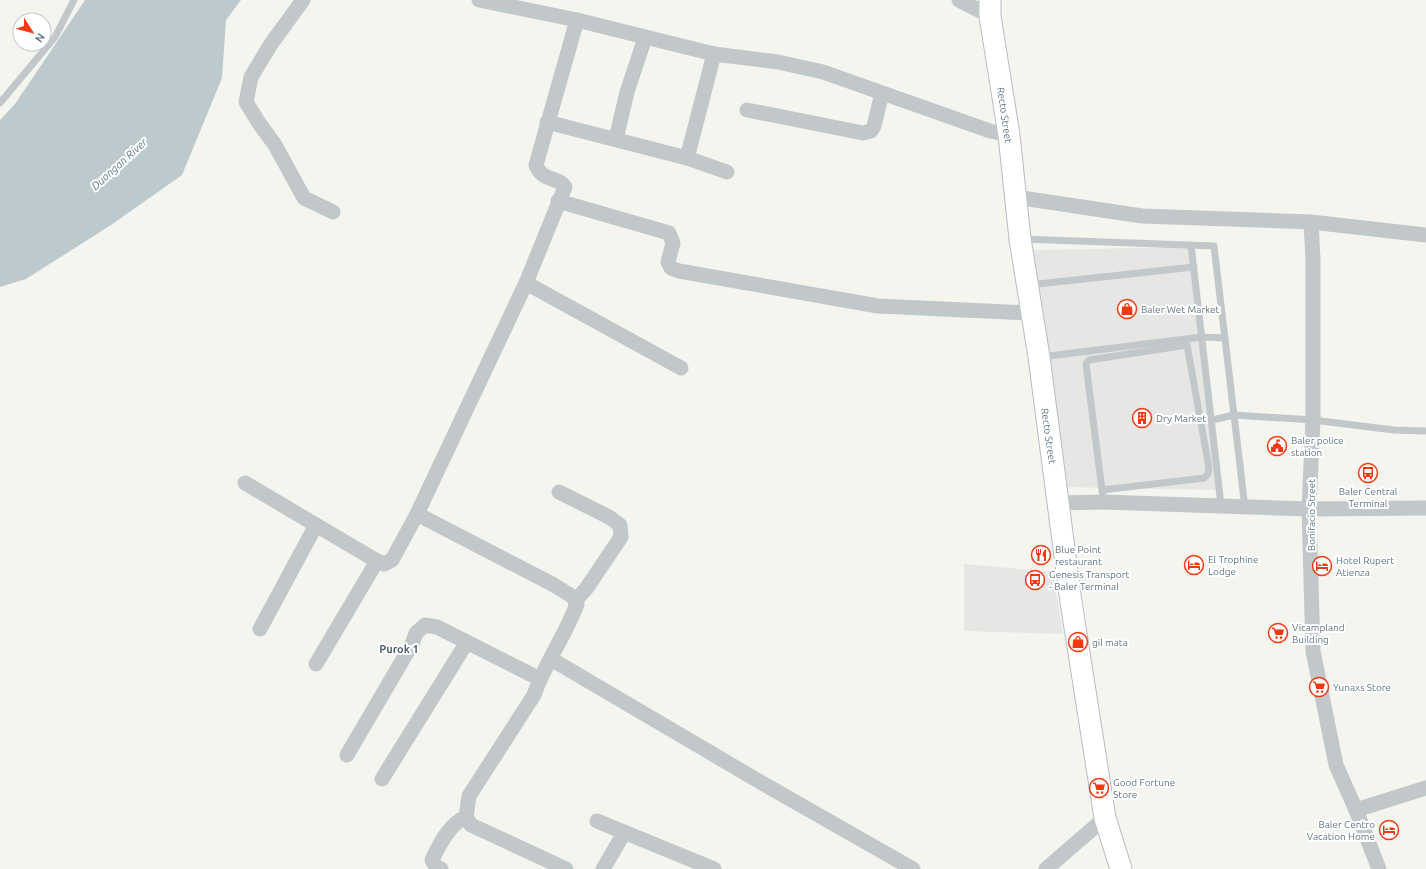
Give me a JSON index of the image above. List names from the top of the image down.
{
  "streets": {
    "street": ["Recto Street", "Bonifacio Street"]
  },
  "districts": ["Purok 1"],
  "water": ["Duongan River"],
  "places": {
    "shop": ["Baler Wet Market", "gil mata"],
    "building": ["Dry Market"],
    "public building": ["Baler police station"],
    "bus stop": ["Baler Central Terminal", "Genesis Transport - Baler Terminal"],
    "restaurant": ["Blue Point restaurant"],
    "hotel": ["El Trophine Lodge", "Hotel Rupert Atienza", "Baler Centro Vacation Home"],
    "supermarket": ["Vicampland Building", "Yunaxs Store", "Good Fortune Store"]
  },
  "north": "bottom right"
}
